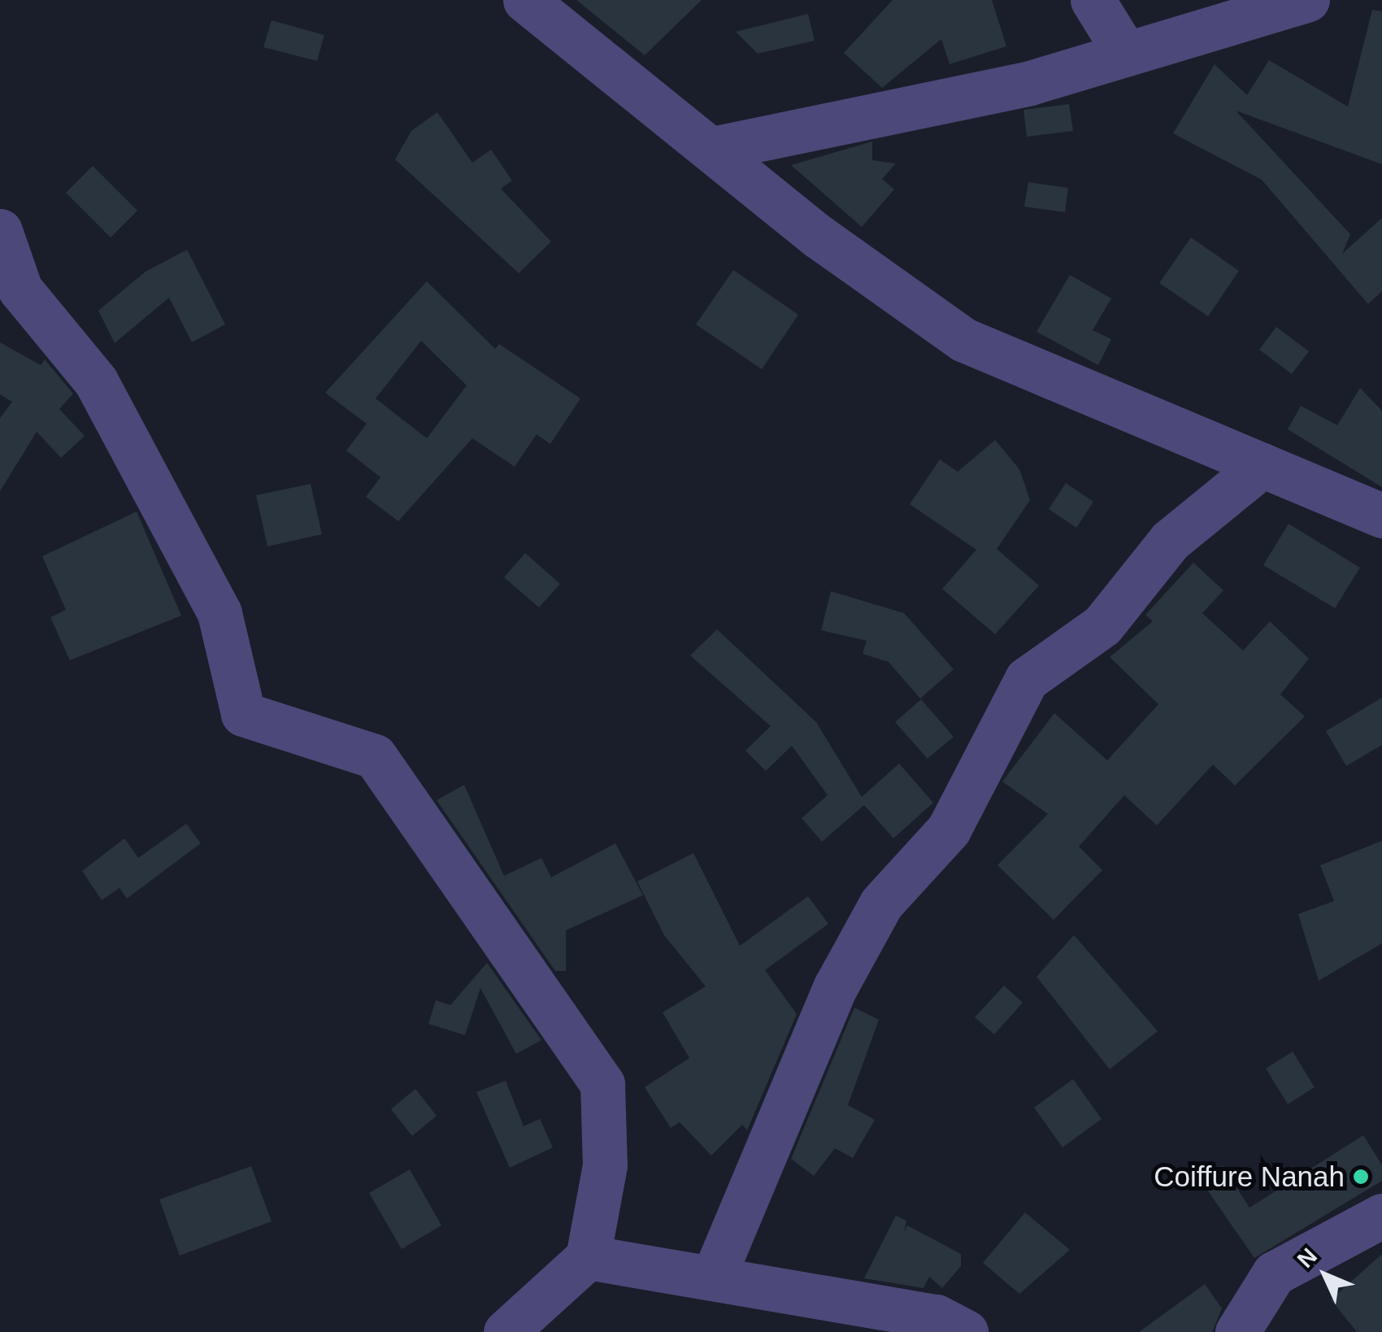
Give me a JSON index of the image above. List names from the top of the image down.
{
  "places": ["Coiffure Nanah"],
  "north": "top left"
}
